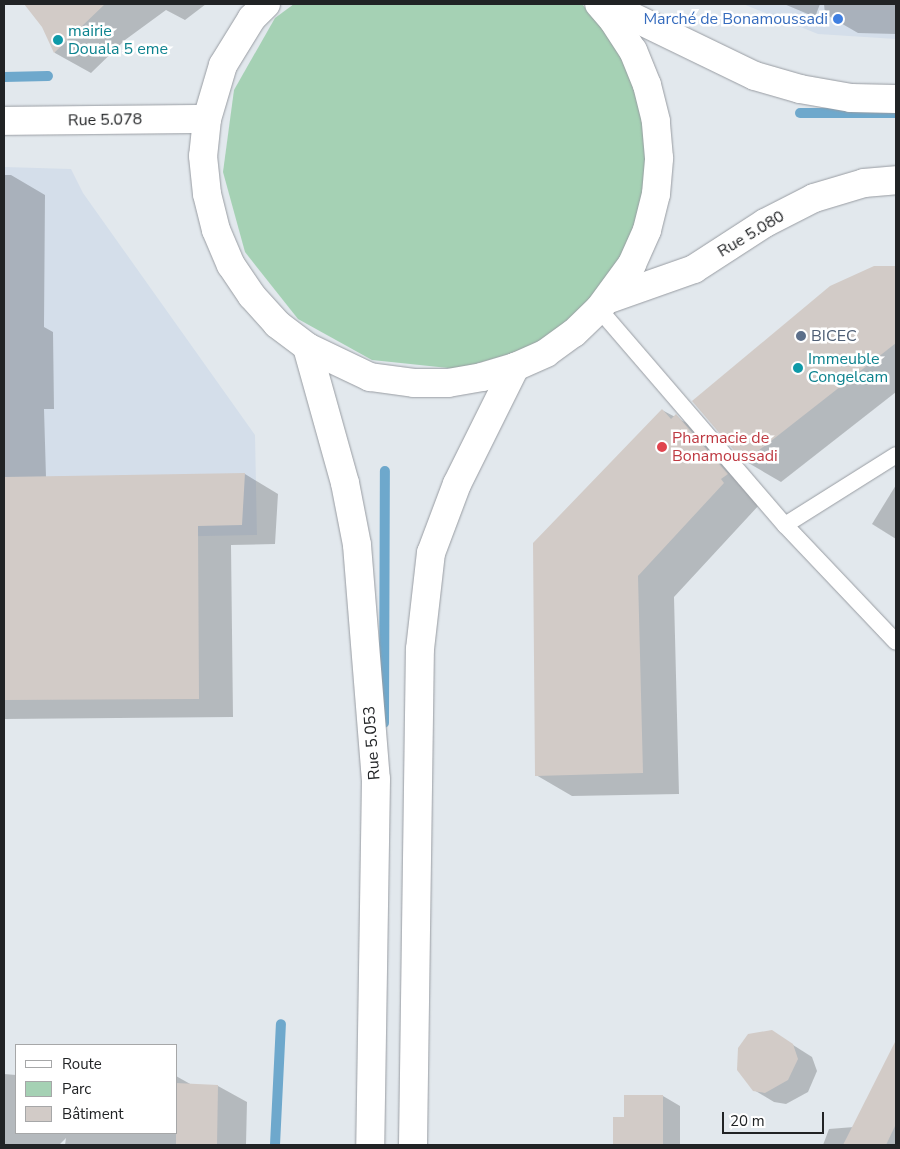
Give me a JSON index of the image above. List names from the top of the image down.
{
  "streets": {
    "main road": ["Rue 5.078", "Rue 5.080", "Rue 5.053"]
  },
  "places": [
    "Marché de Bonamoussadi",
    "mairie Douala 5 eme",
    "BICEC",
    "Immeuble Congelcam",
    "Pharmacie de Bonamoussadi"
  ],
  "legend": ["Route", "Parc", "Bâtiment"],
  "scale_bar": "20 m"
}
